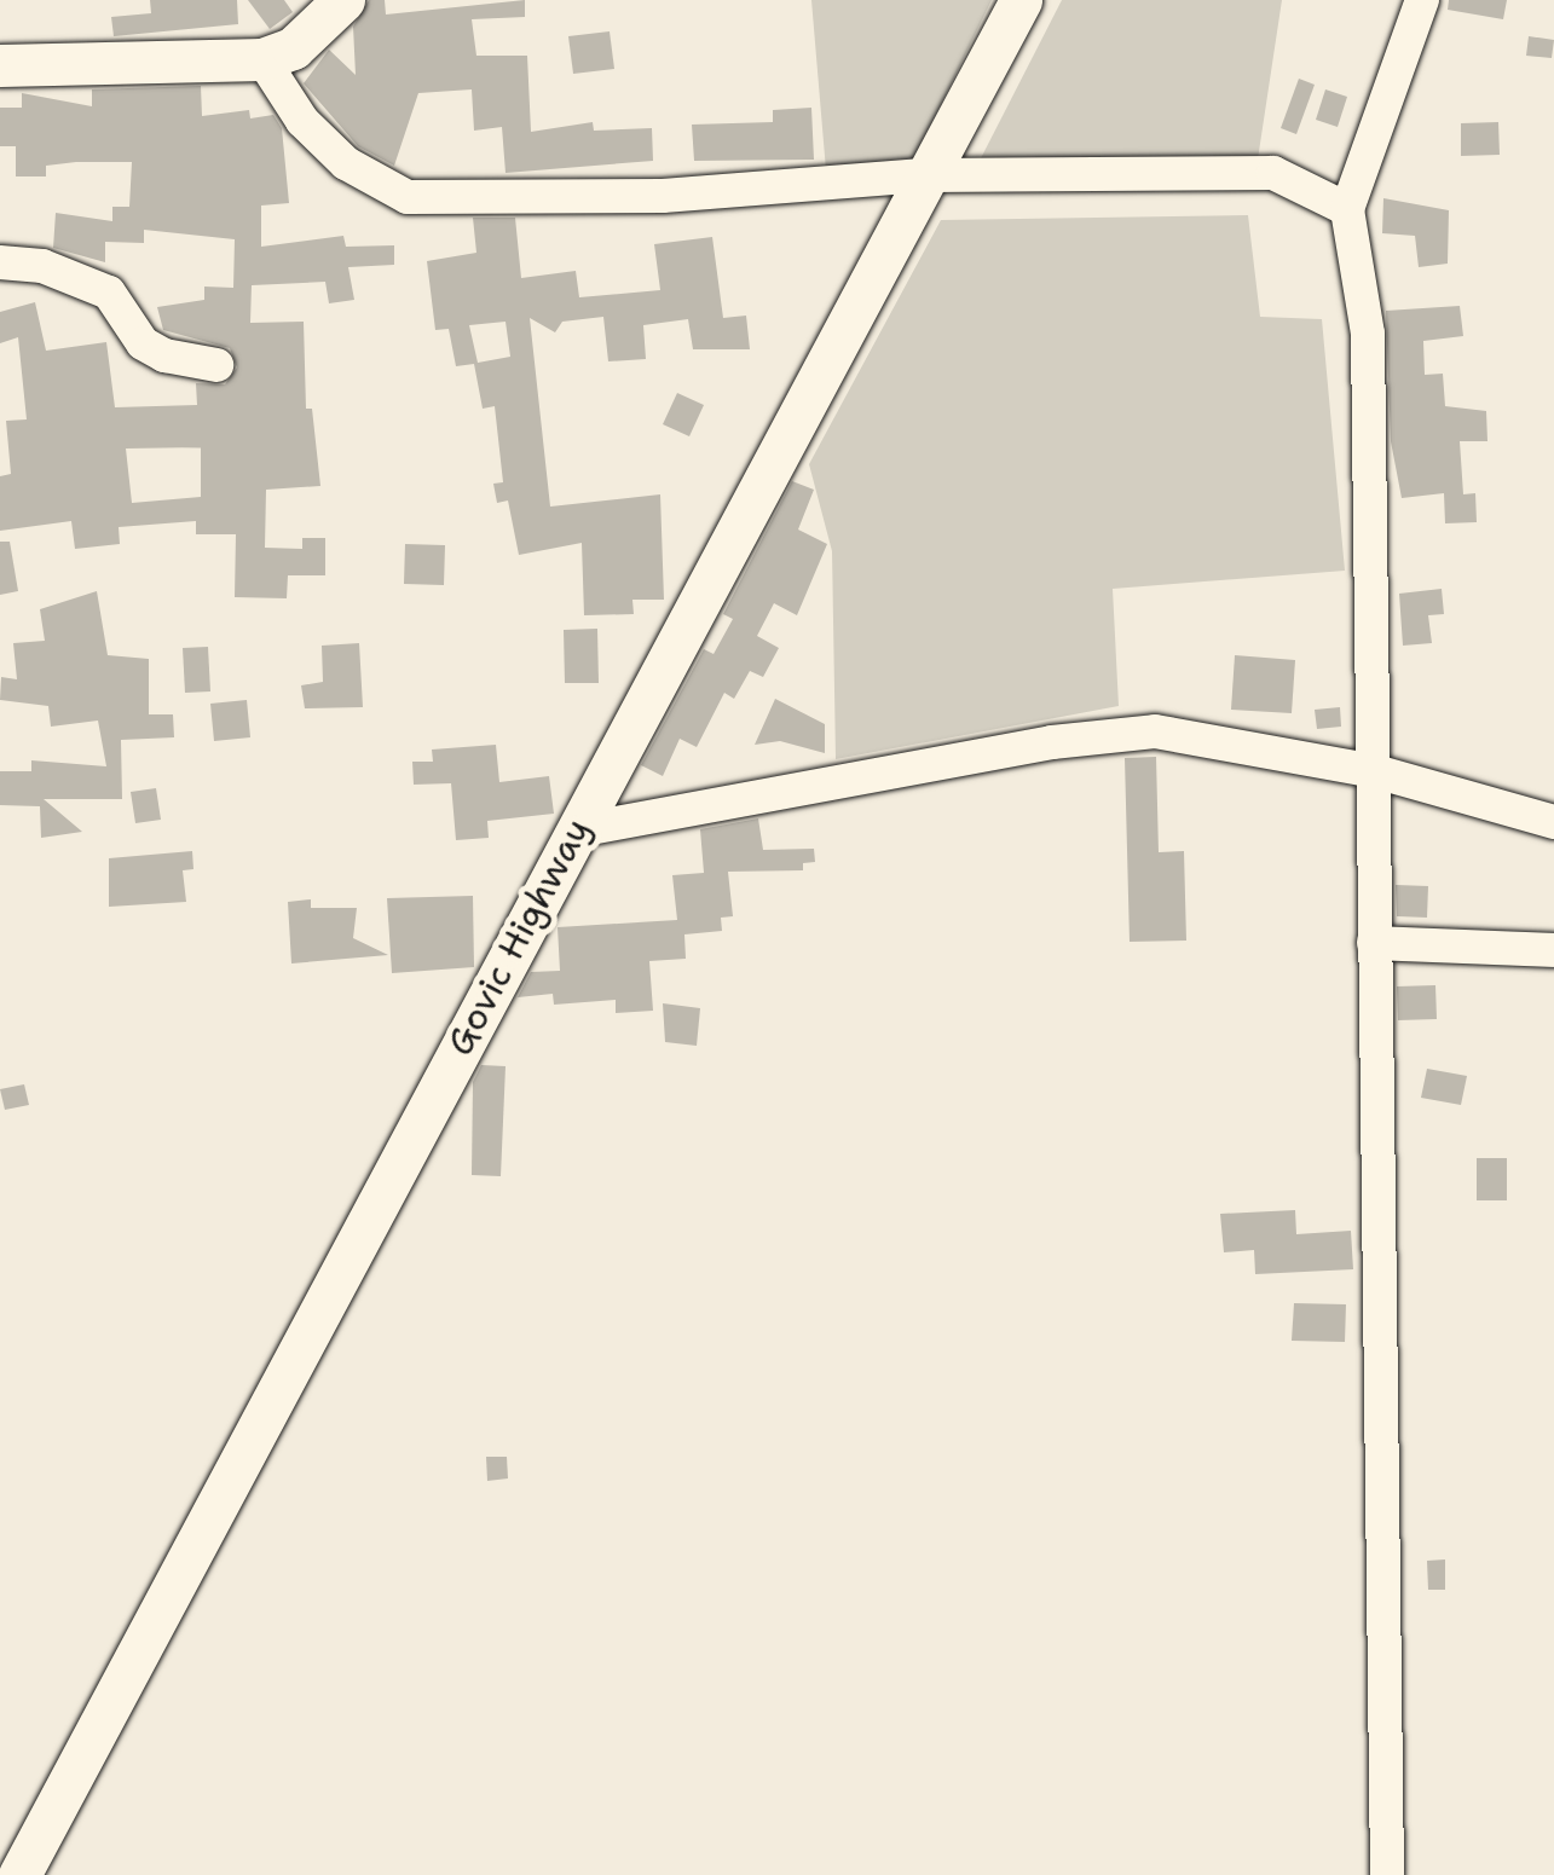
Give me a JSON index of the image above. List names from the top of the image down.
{
  "streets": {
    "main road": ["Govic Highway"]
  }
}
